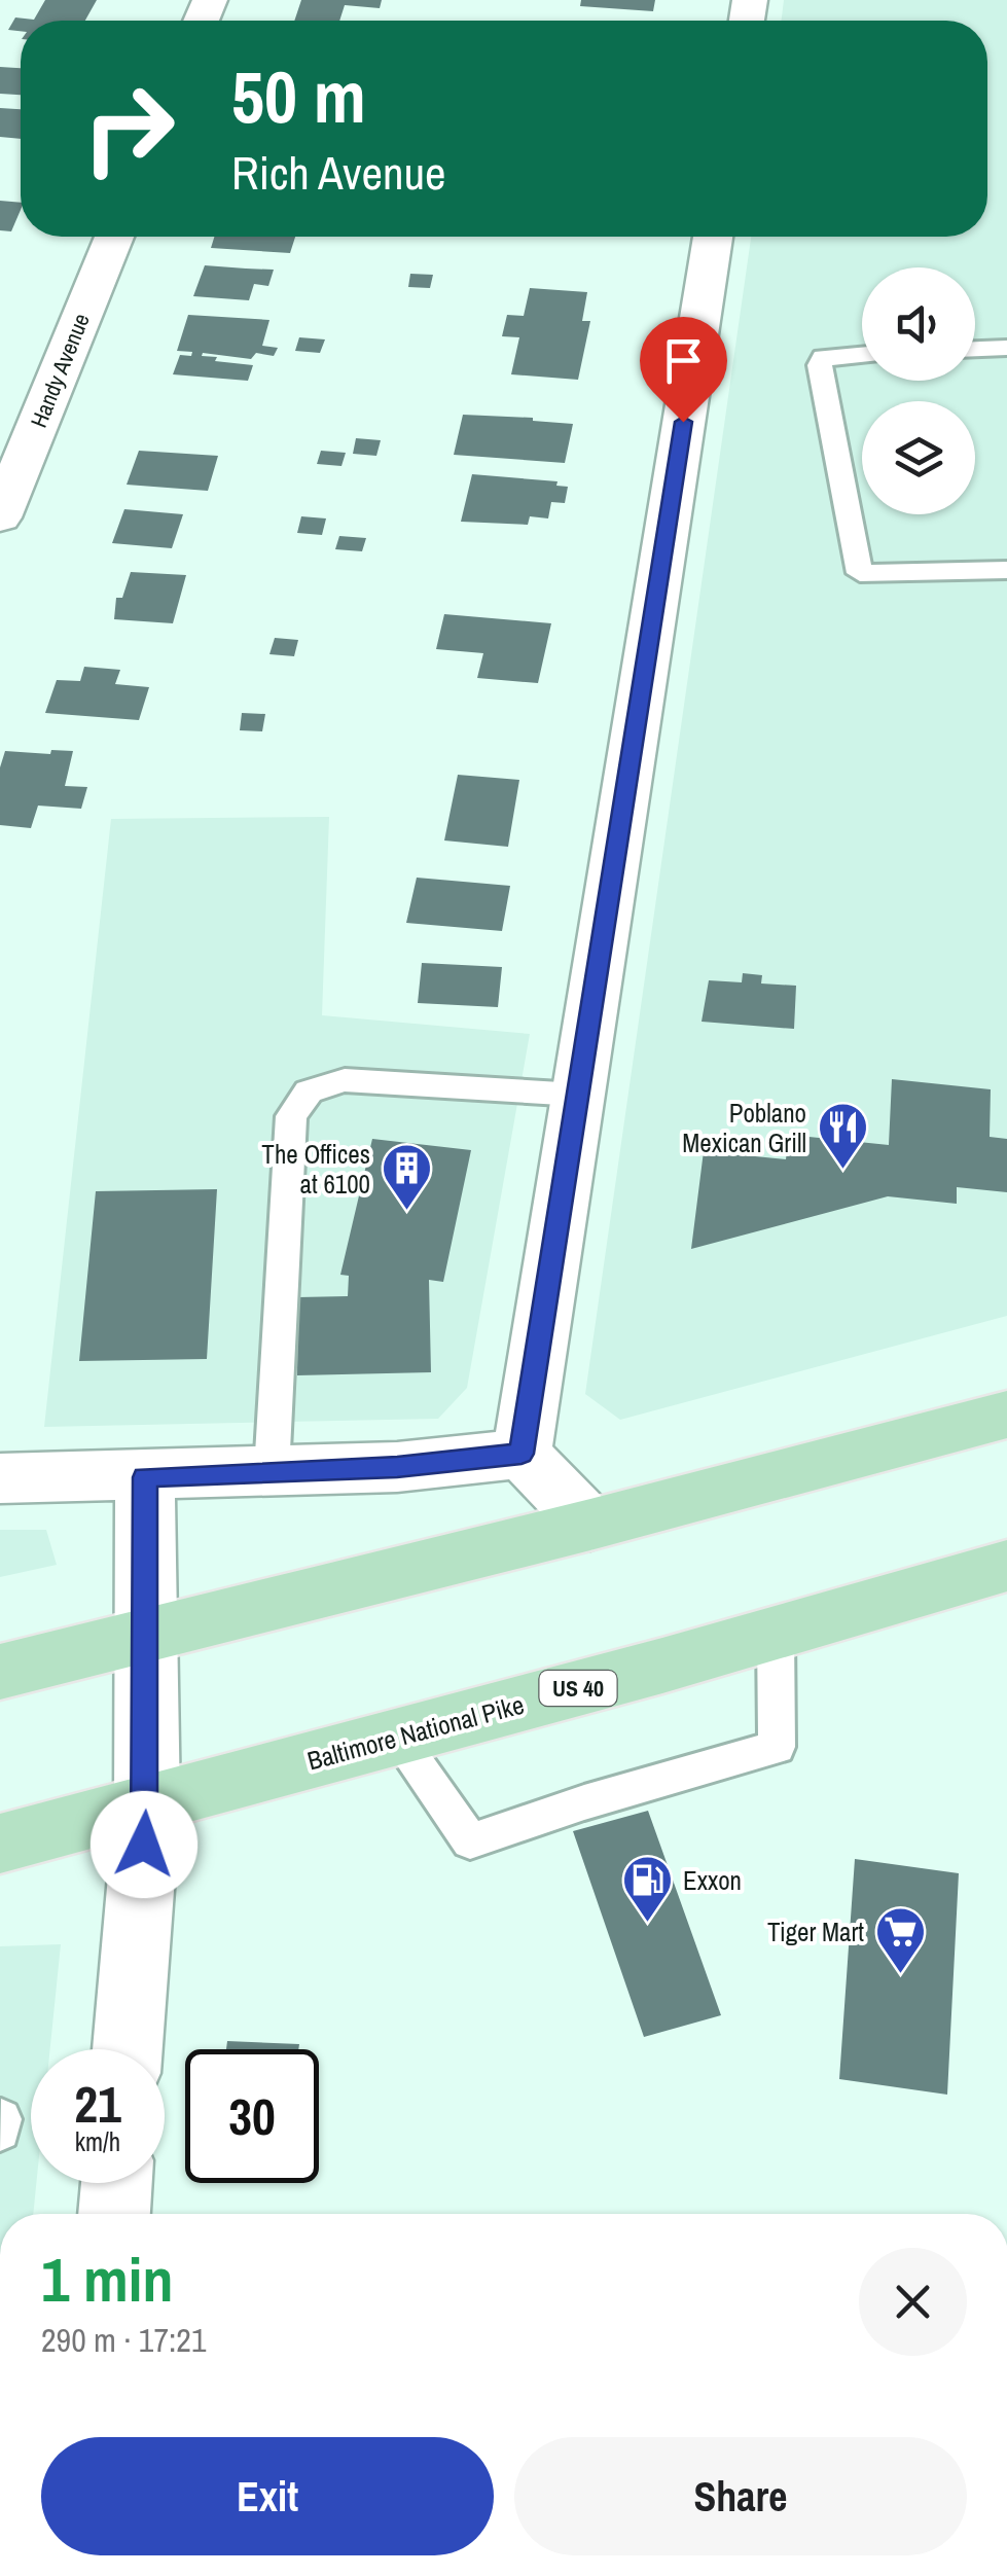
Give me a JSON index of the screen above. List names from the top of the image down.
{
  "streets": {
    "main road": ["US 40", "Baltimore National Pike"],
    "street": ["Handy Avenue"]
  },
  "places": {
    "restaurant": ["Poblano Mexican Grill"],
    "building": ["The Offices at 6100"],
    "fuel station": ["Exxon"],
    "supermarket": ["Tiger Mart"]
  },
  "page": {
    "turn": ["50 m", "Rich Avenue"],
    "speed": "21 km/h",
    "limit": "30",
    "heading": ["1 min", "290 m · 17:21"],
    "buttons": ["Exit", "Share"]
  }
}
